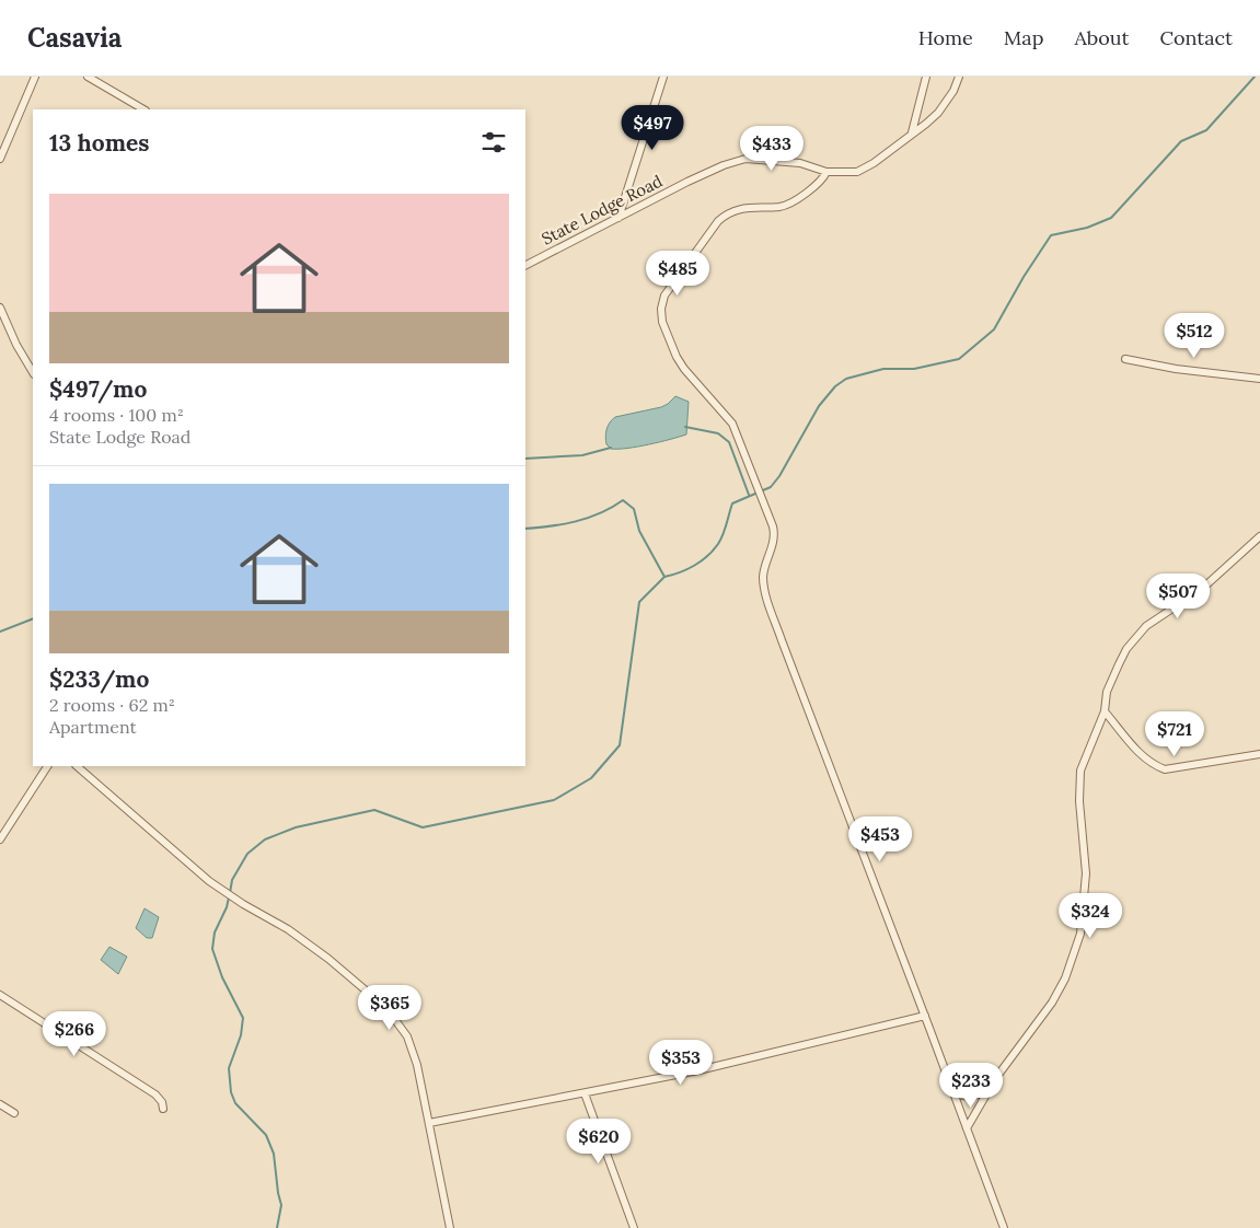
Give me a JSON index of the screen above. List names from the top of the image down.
{
  "streets": {
    "street": ["State Lodge Road"]
  },
  "page": {
    "header": "Casavia",
    "nav": [
      "Home",
      "Map",
      "About",
      "Contact"
    ],
    "price": [
      "$497",
      "$433",
      "$485",
      "$512",
      "$507",
      "$721",
      "$453",
      "$324",
      "$365",
      "$266",
      "$353",
      "$233",
      "$620"
    ],
    "heading": "13 homes",
    "list": [
      {
        "name": "$497/mo",
        "note": "4 rooms · 100 m² · State Lodge Road"
      },
      {
        "name": "$233/mo",
        "note": "2 rooms · 62 m² · Apartment"
      }
    ]
  }
}
